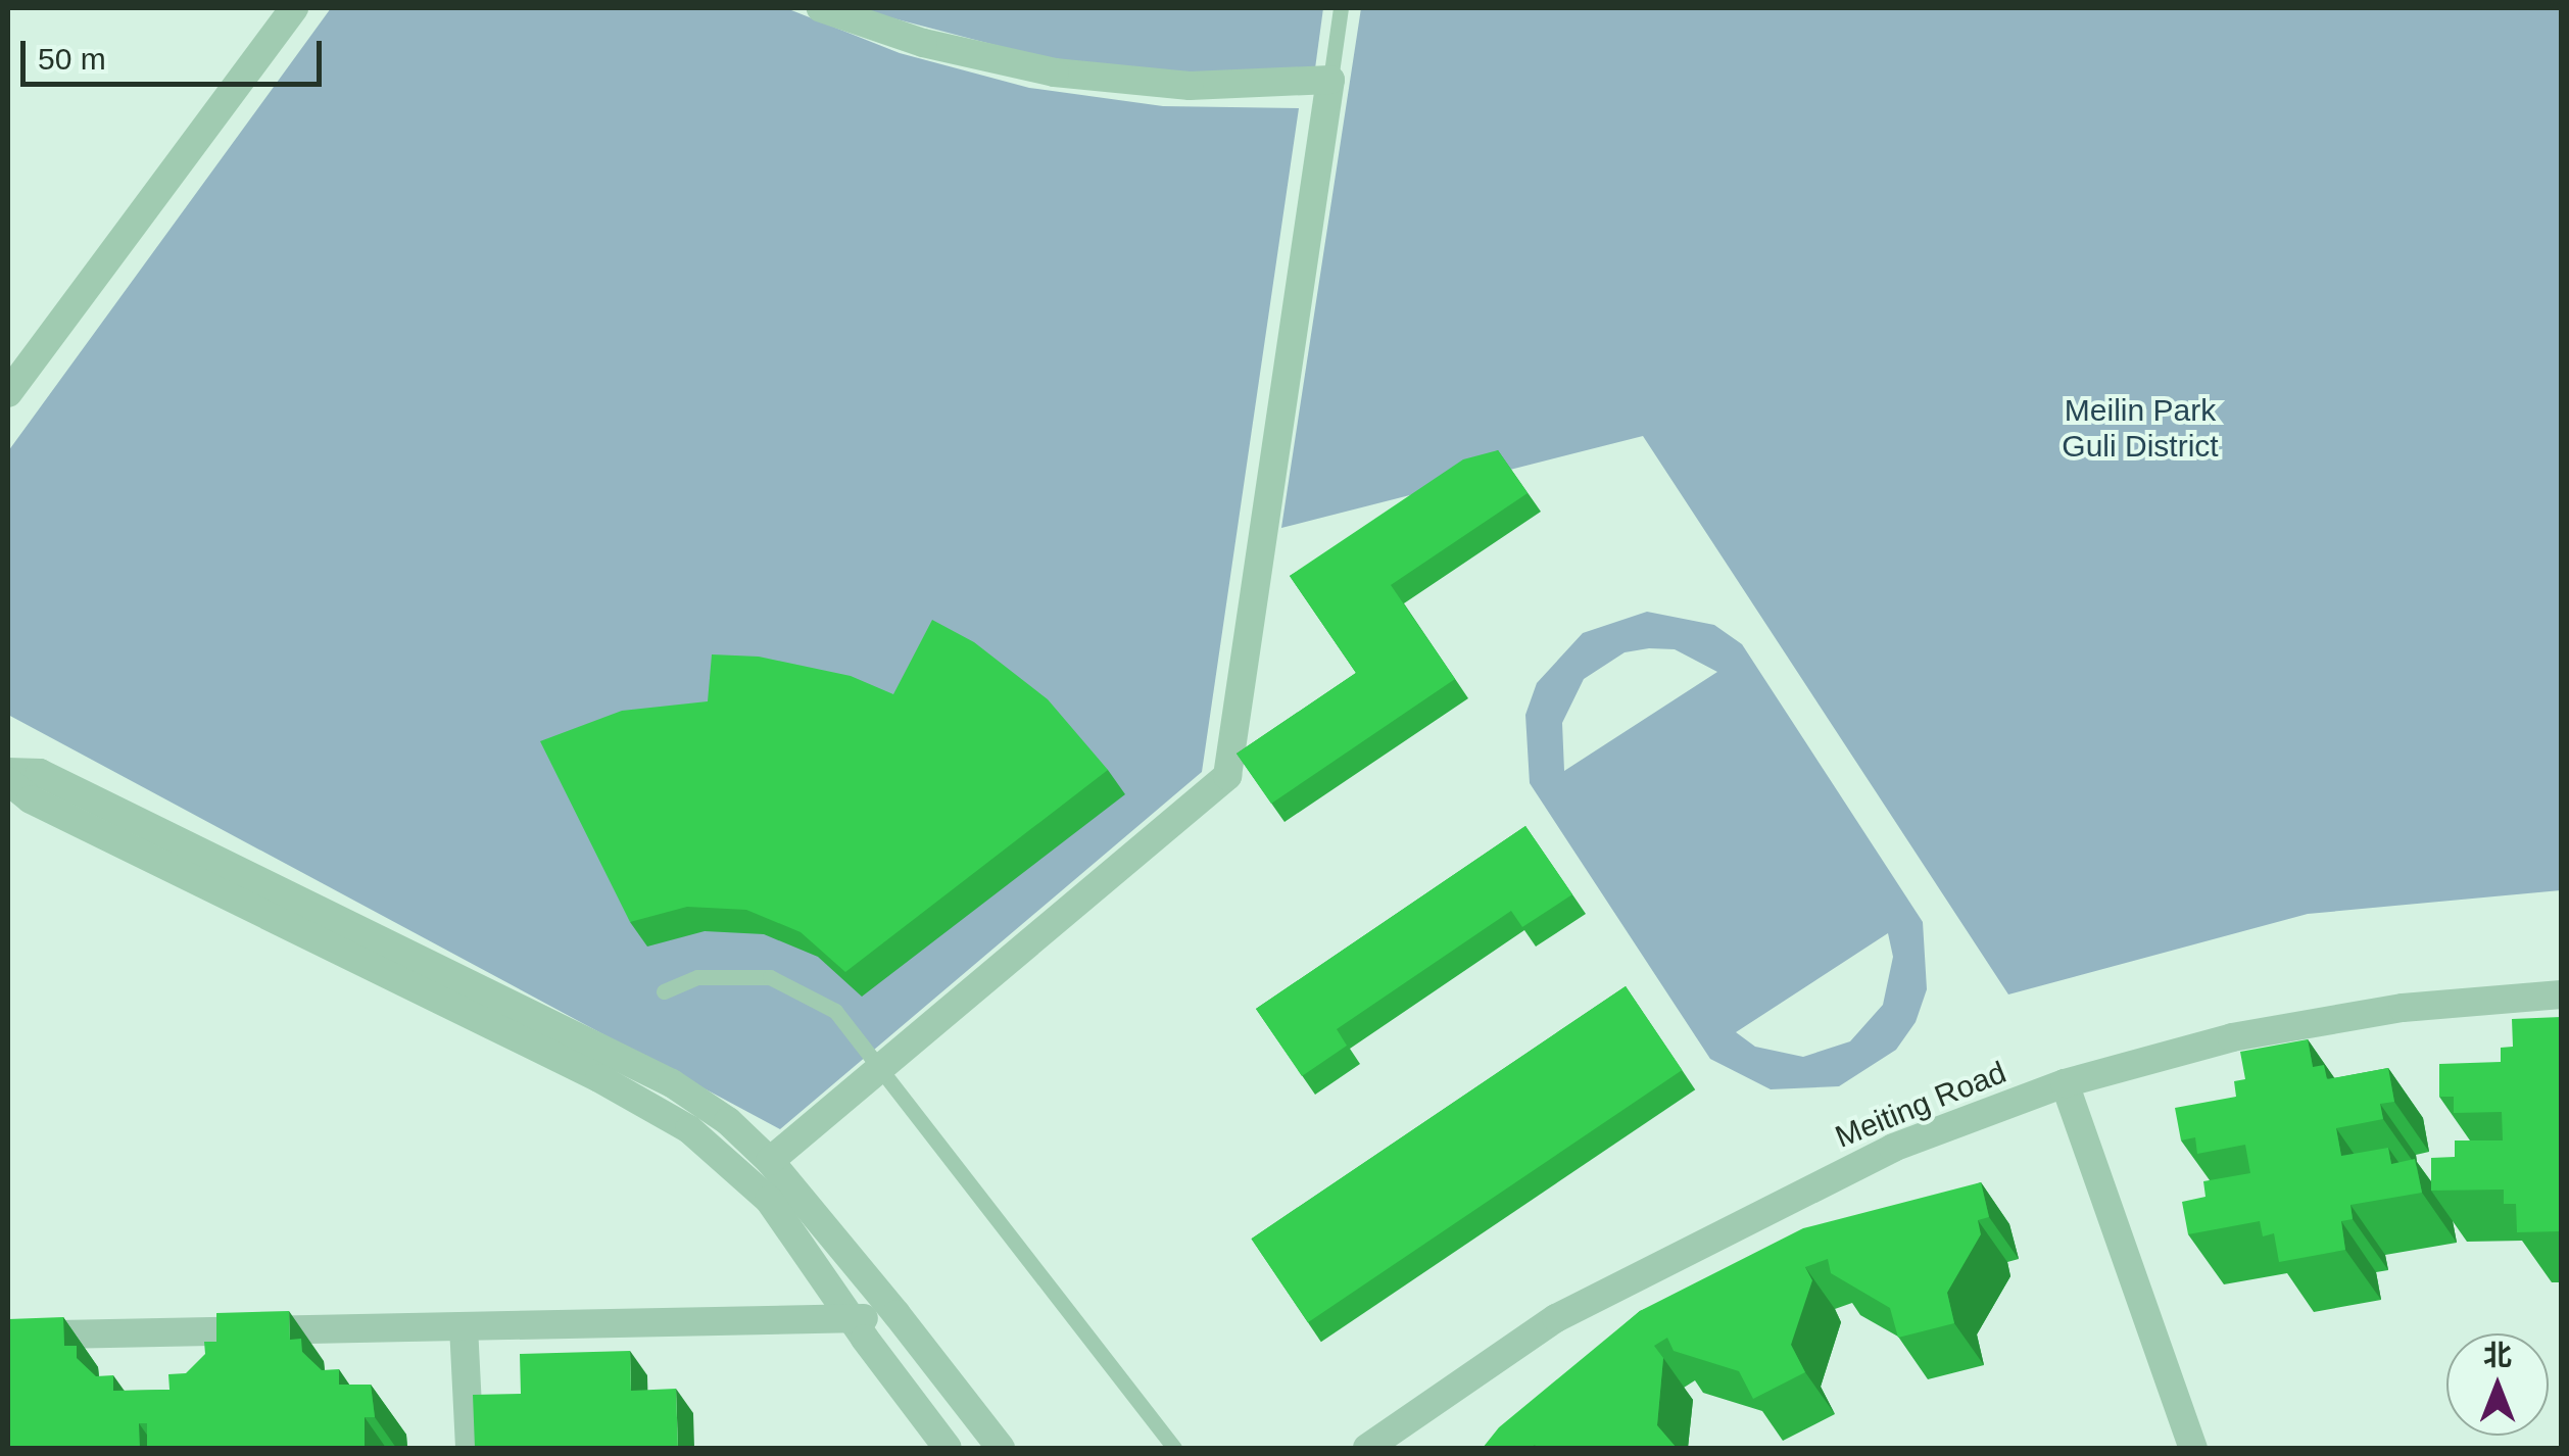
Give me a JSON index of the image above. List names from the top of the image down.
{
  "streets": {
    "street": ["Meiting Road"]
  },
  "parks": ["Meilin Park Guli District"],
  "scale_bar": "50 m",
  "north": "top"
}
